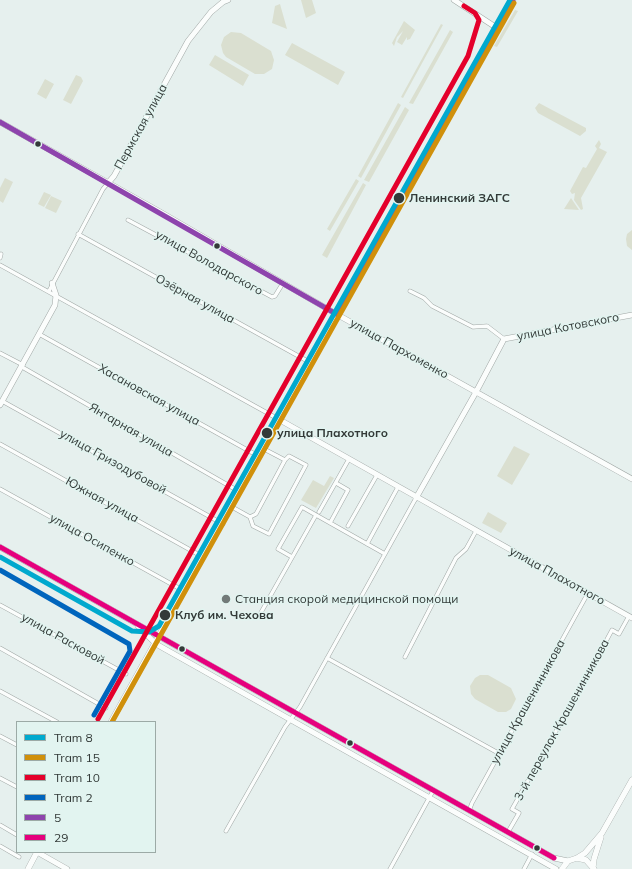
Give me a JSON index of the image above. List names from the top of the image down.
{
  "streets": {
    "street": [
      "Пермская улица",
      "улица Володарского",
      "Озёрная улица",
      "улица Котовского",
      "улица Пархоменко",
      "Хасановская улица",
      "Янтарная улица",
      "улица Гризодубовой",
      "Южная улица",
      "улица Осипенко",
      "улица Плахотного",
      "улица Расковой",
      "улица Крашенинникова",
      "3-й переулок Крашенинникова"
    ]
  },
  "crossings": [
    ["Пермская улица", "Озёрная улица"],
    ["Пермская улица", "улица Пархоменко"],
    ["Пермская улица", "улица Плахотного"],
    ["улица Володарского", "улица Пархоменко"],
    ["улица Плахотного", "улица Крашенинникова"],
    ["улица Плахотного", "3-й переулок Крашенинникова"]
  ],
  "places": [
    "Ленинский ЗАГС",
    "улица Плахотного",
    "Станция скорой медицинской помощи",
    "Клуб им. Чехова"
  ],
  "lines": [
    "tram line 8",
    "transit line 5",
    "tram line 15",
    "tram line 10",
    "transit line 29",
    "tram line 2"
  ],
  "legend": [
    "Tram 8",
    "Tram 15",
    "Tram 10",
    "Tram 2",
    "5",
    "29"
  ]
}
